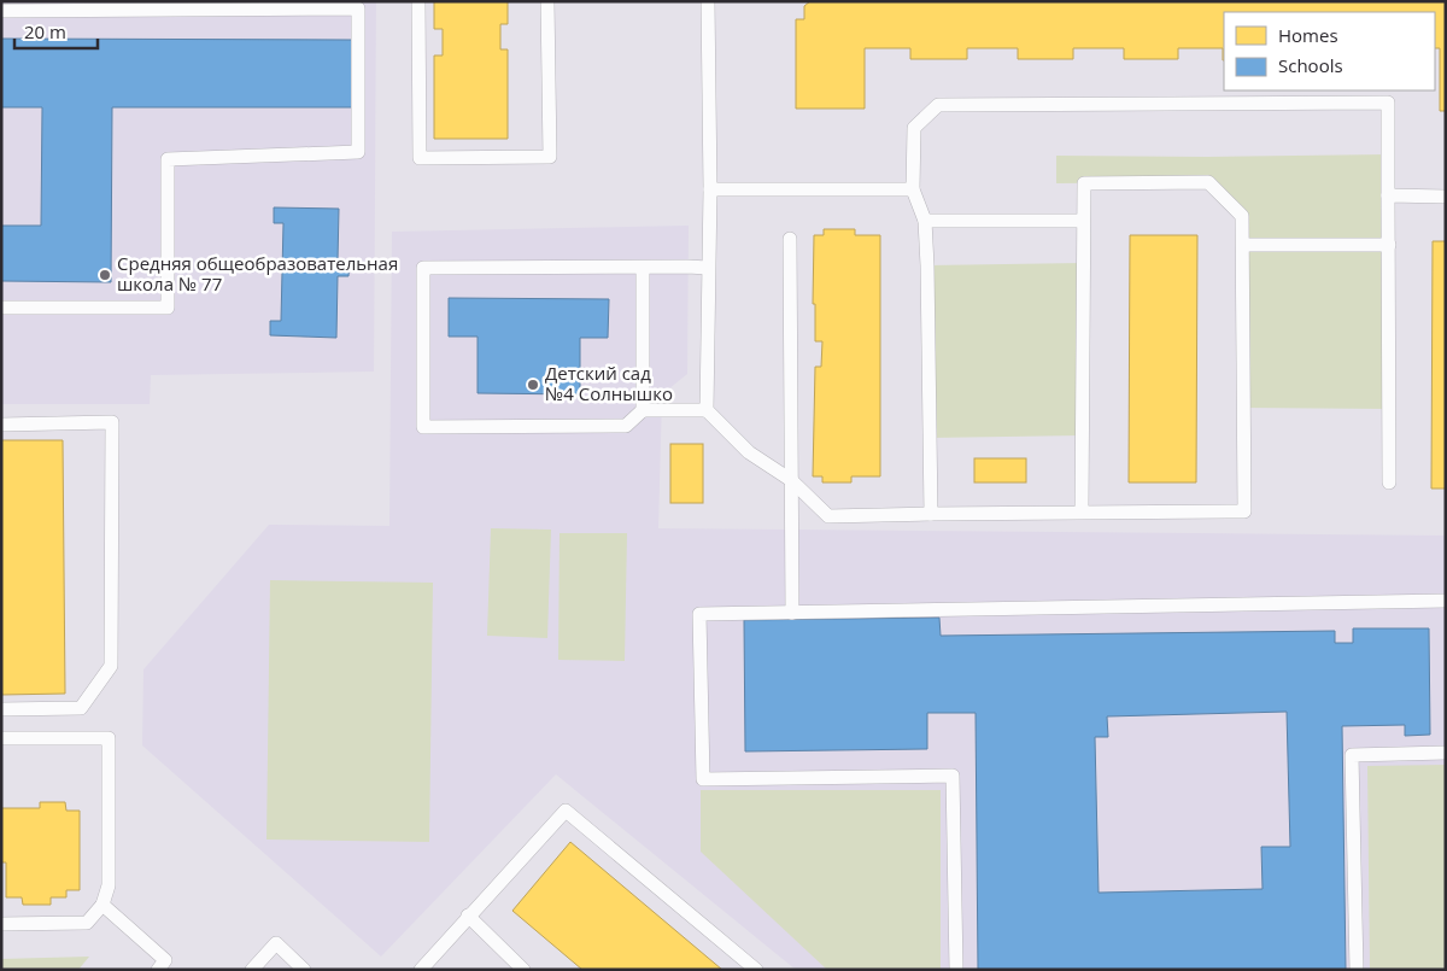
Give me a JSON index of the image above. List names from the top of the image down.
{
  "places": ["Средняя общеобразовательная школа № 77", "Детский сад №4 Солнышко"],
  "legend": ["Homes", "Schools"],
  "scale_bar": "20 m"
}
